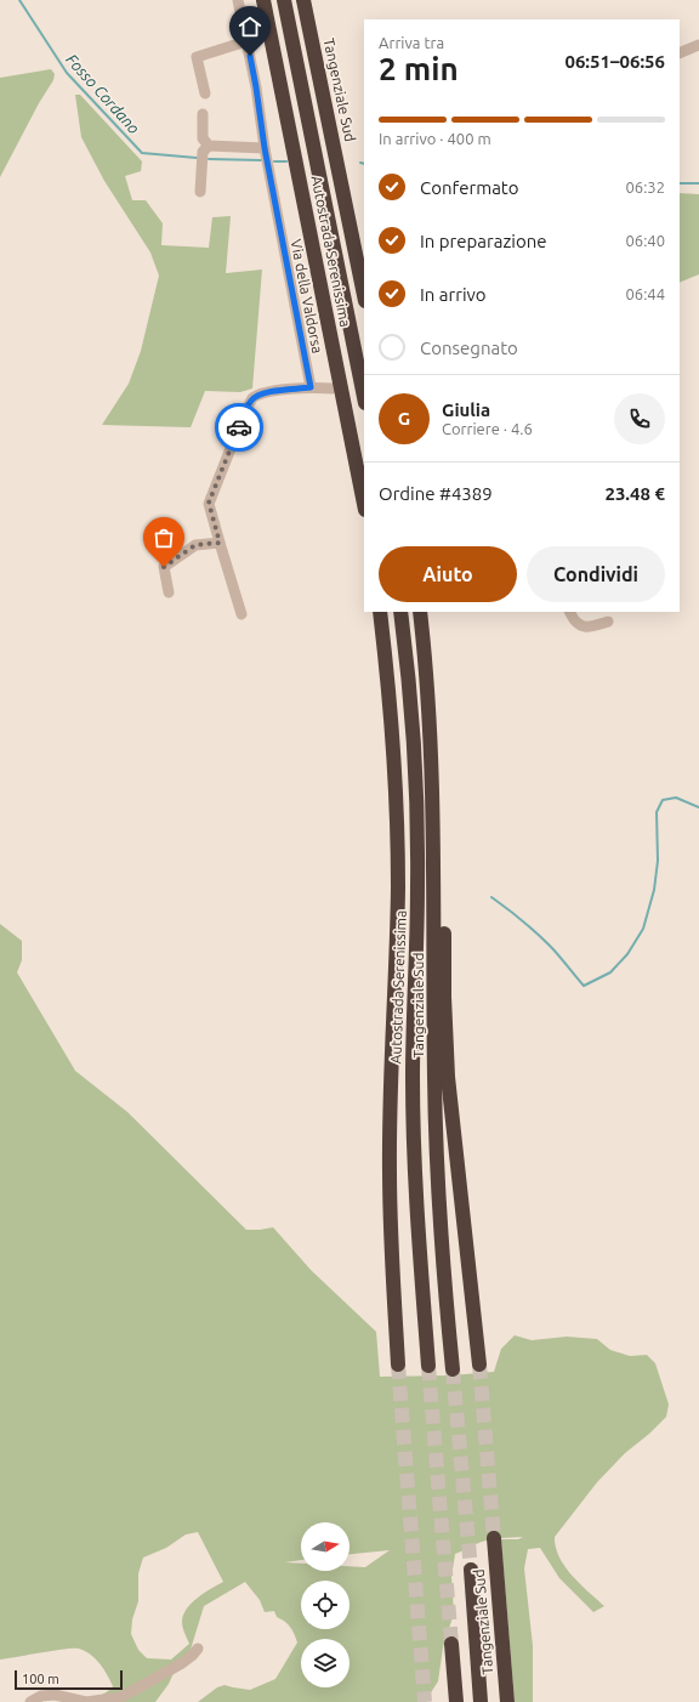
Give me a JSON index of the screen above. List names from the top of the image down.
{
  "streets": {
    "highway": ["Tangenziale Sud", "Autostrada Serenissima"],
    "street": ["Via della Valdorsa"]
  },
  "water": ["Fosso Cordano"],
  "scale_bar": "100 m",
  "north": "right",
  "page": {
    "heading": ["2 min", "Arriva tra", "06:51–06:56"],
    "panel": [
      "Giulia",
      "Corriere · 4.6",
      "Ordine #4389",
      "23.48 €"
    ],
    "bar": "In arrivo · 400 m",
    "list": [
      ["Confermato", "06:32"],
      ["In preparazione", "06:40"],
      ["In arrivo", "06:44"],
      "Consegnato"
    ],
    "round": "G",
    "buttons": ["Aiuto", "Condividi"],
    "scale": "100 m"
  }
}
